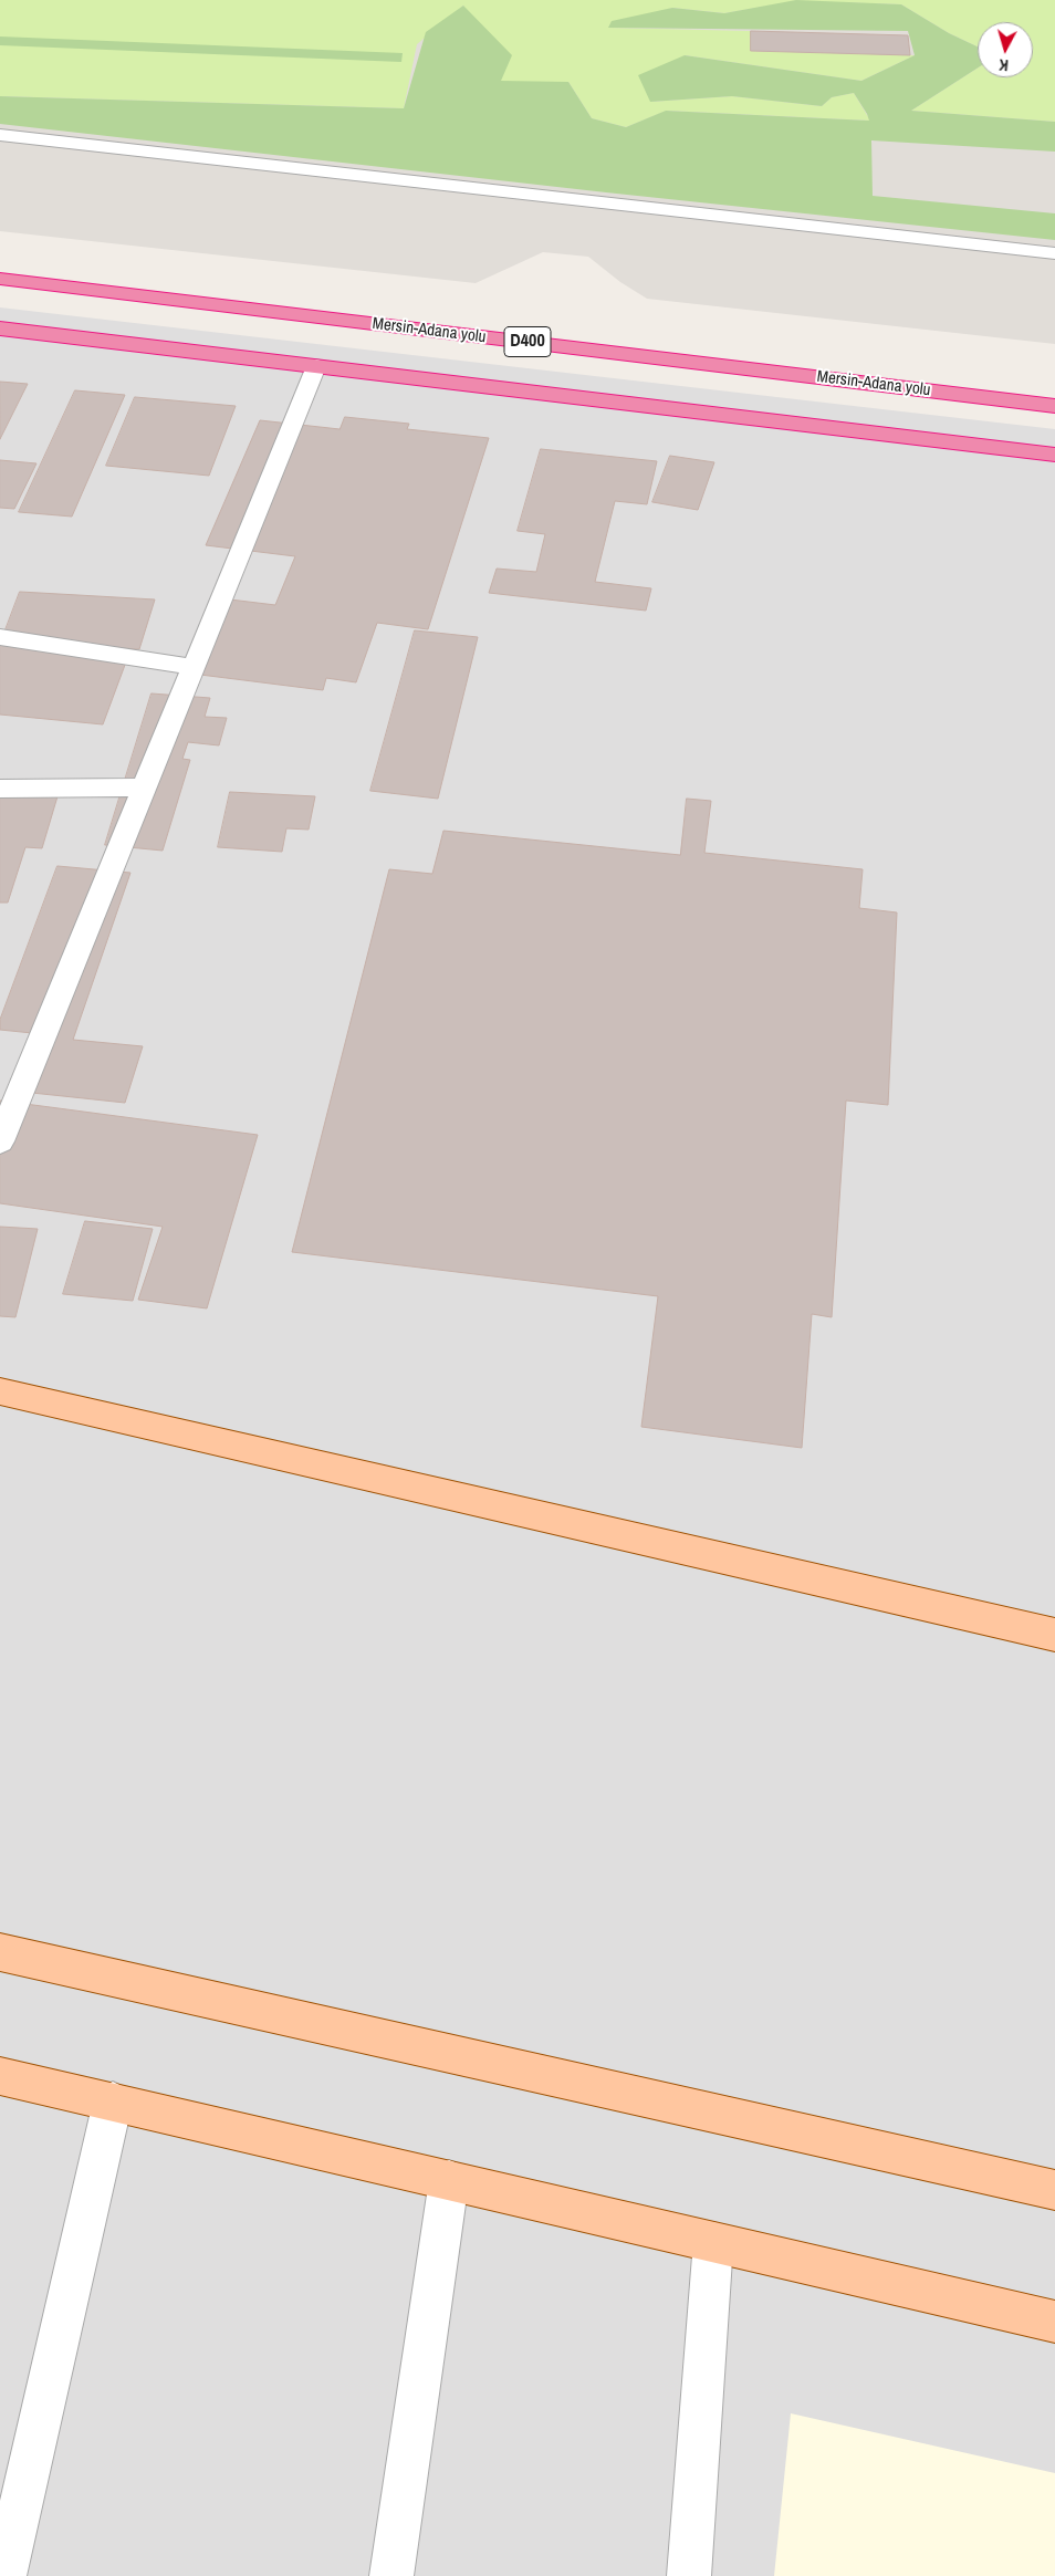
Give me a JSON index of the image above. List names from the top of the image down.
{
  "streets": {
    "highway": ["Mersin-Adana yolu", "D400"]
  },
  "north": "bottom"
}
